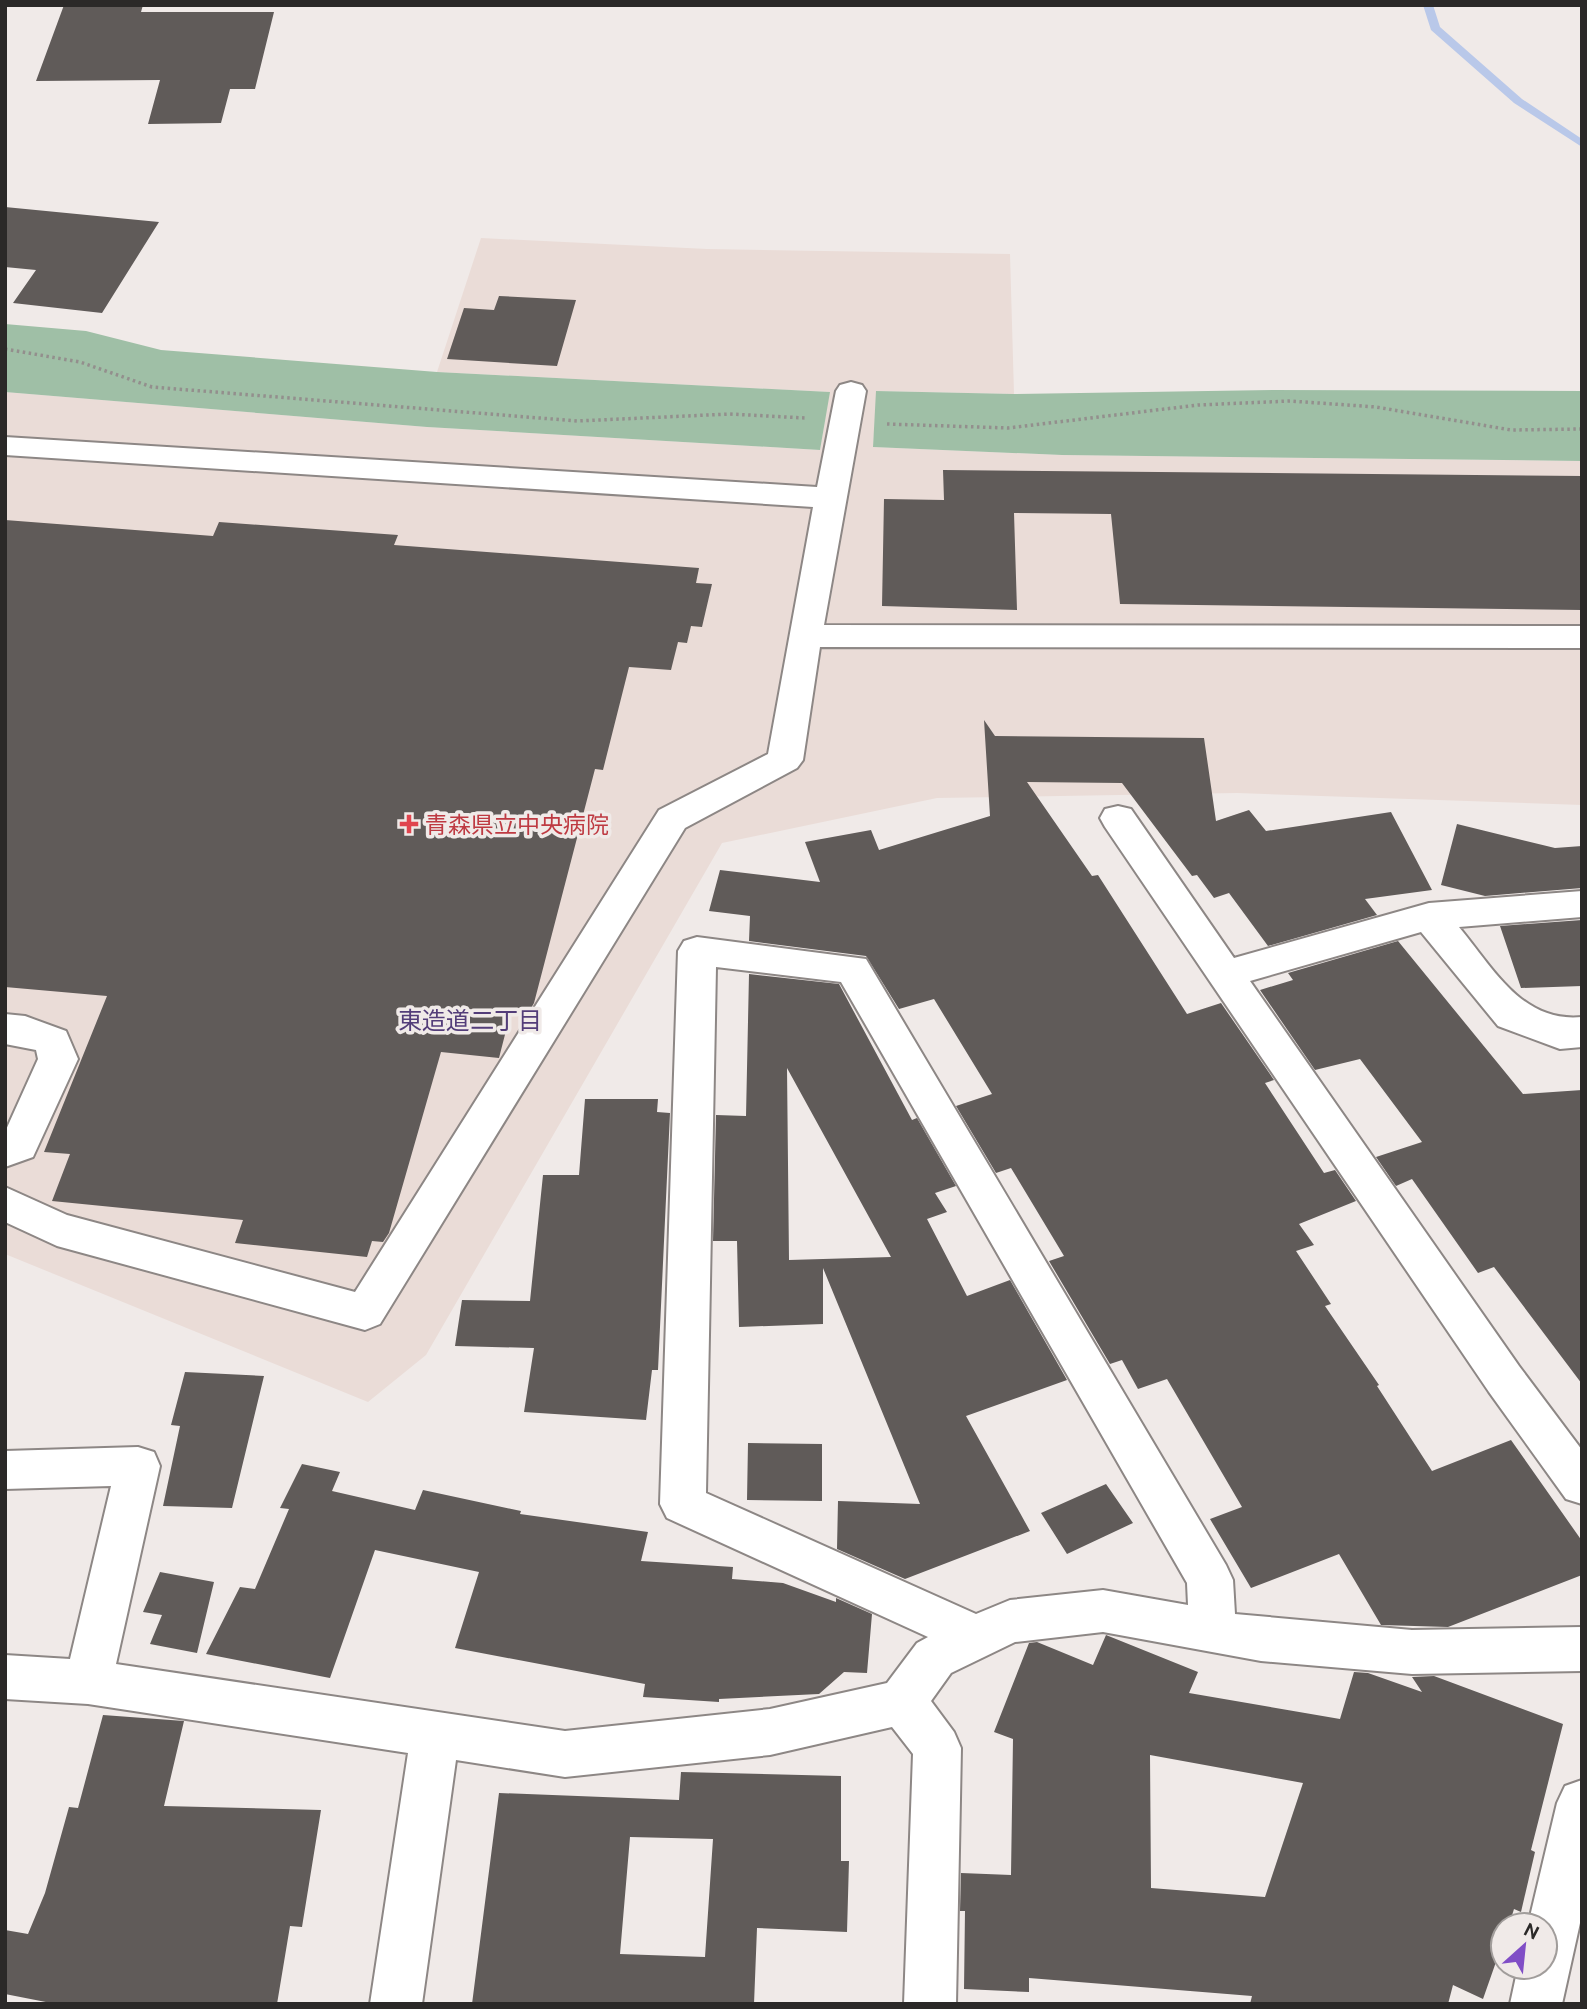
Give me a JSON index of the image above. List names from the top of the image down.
{
  "districts": ["東造道二丁目"],
  "places": {
    "health": ["青森県立中央病院"]
  },
  "north": "top right"
}
